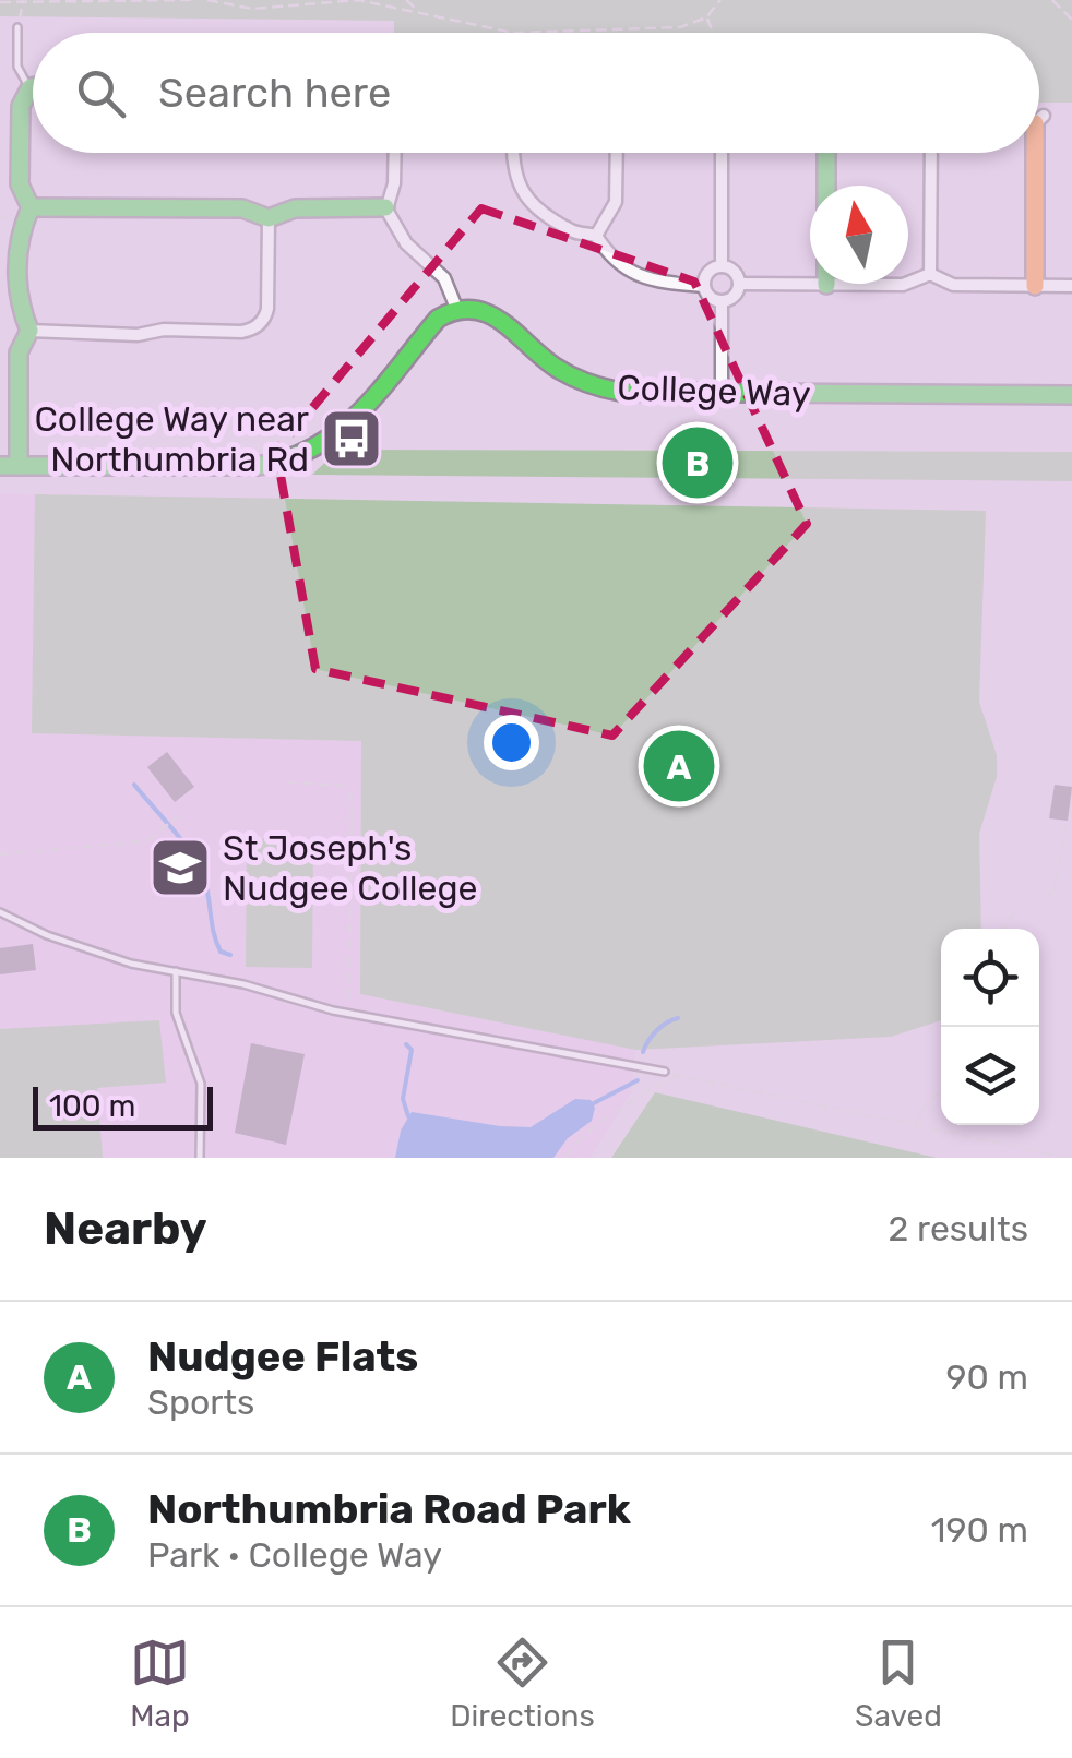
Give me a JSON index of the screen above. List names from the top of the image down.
{
  "streets": {
    "street": ["College Way"]
  },
  "places": {
    "bus stop": ["College Way near Northumbria Rd"],
    "school or university": ["St Joseph's Nudgee College"]
  },
  "scale_bar": "100 m",
  "north": "top",
  "page": {
    "search": "Search here",
    "pins": ["B", "A"],
    "scale": "100 m",
    "heading": ["Nearby", "2 results"],
    "list": [
      {
        "mark": "A",
        "name": "Nudgee Flats",
        "note": "Sports",
        "value": "90 m"
      },
      {
        "mark": "B",
        "name": "Northumbria Road Park",
        "note": "Park · College Way",
        "value": "190 m"
      }
    ],
    "nav": ["Map", "Directions", "Saved"]
  }
}
